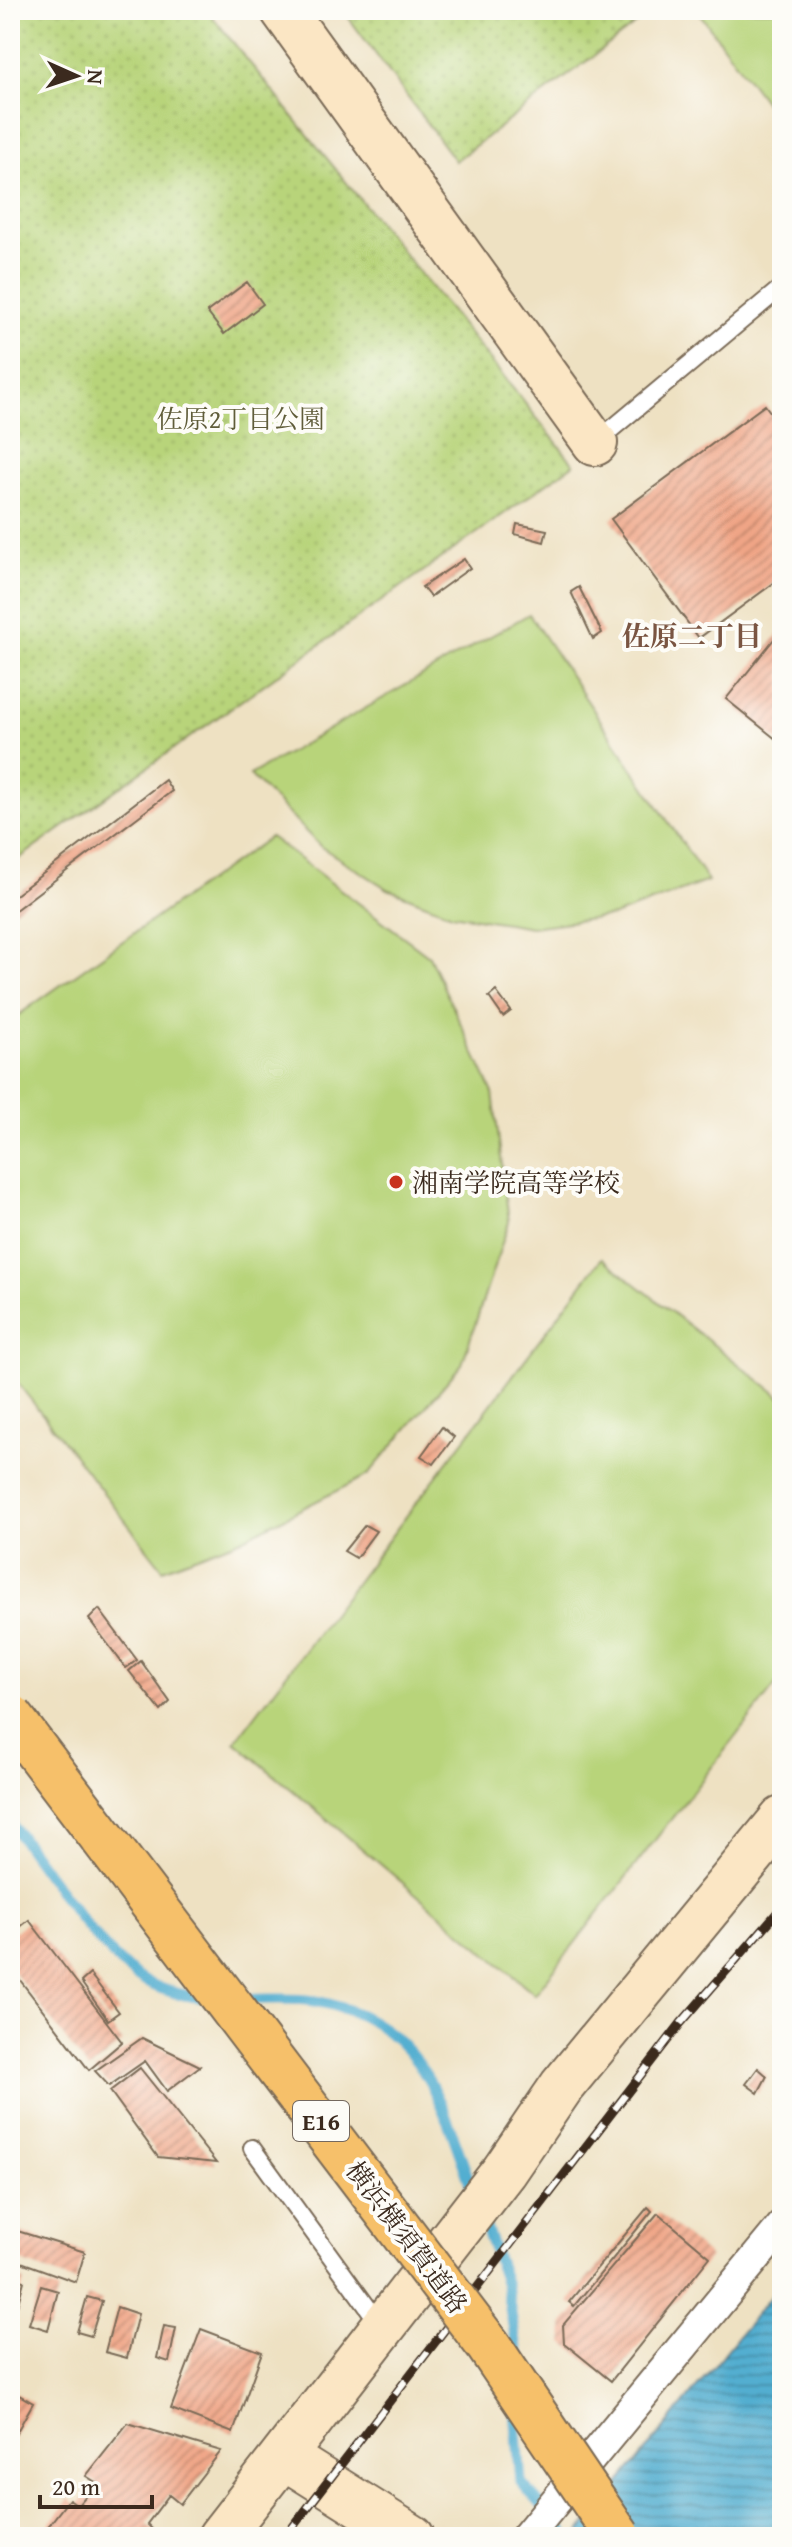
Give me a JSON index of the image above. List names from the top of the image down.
{
  "streets": {
    "highway": ["E16", "横浜横須賀道路"]
  },
  "districts": ["佐原二丁目"],
  "parks": ["佐原2丁目公園"],
  "places": ["湘南学院高等学校"],
  "scale_bar": "20 m",
  "north": "right"
}
